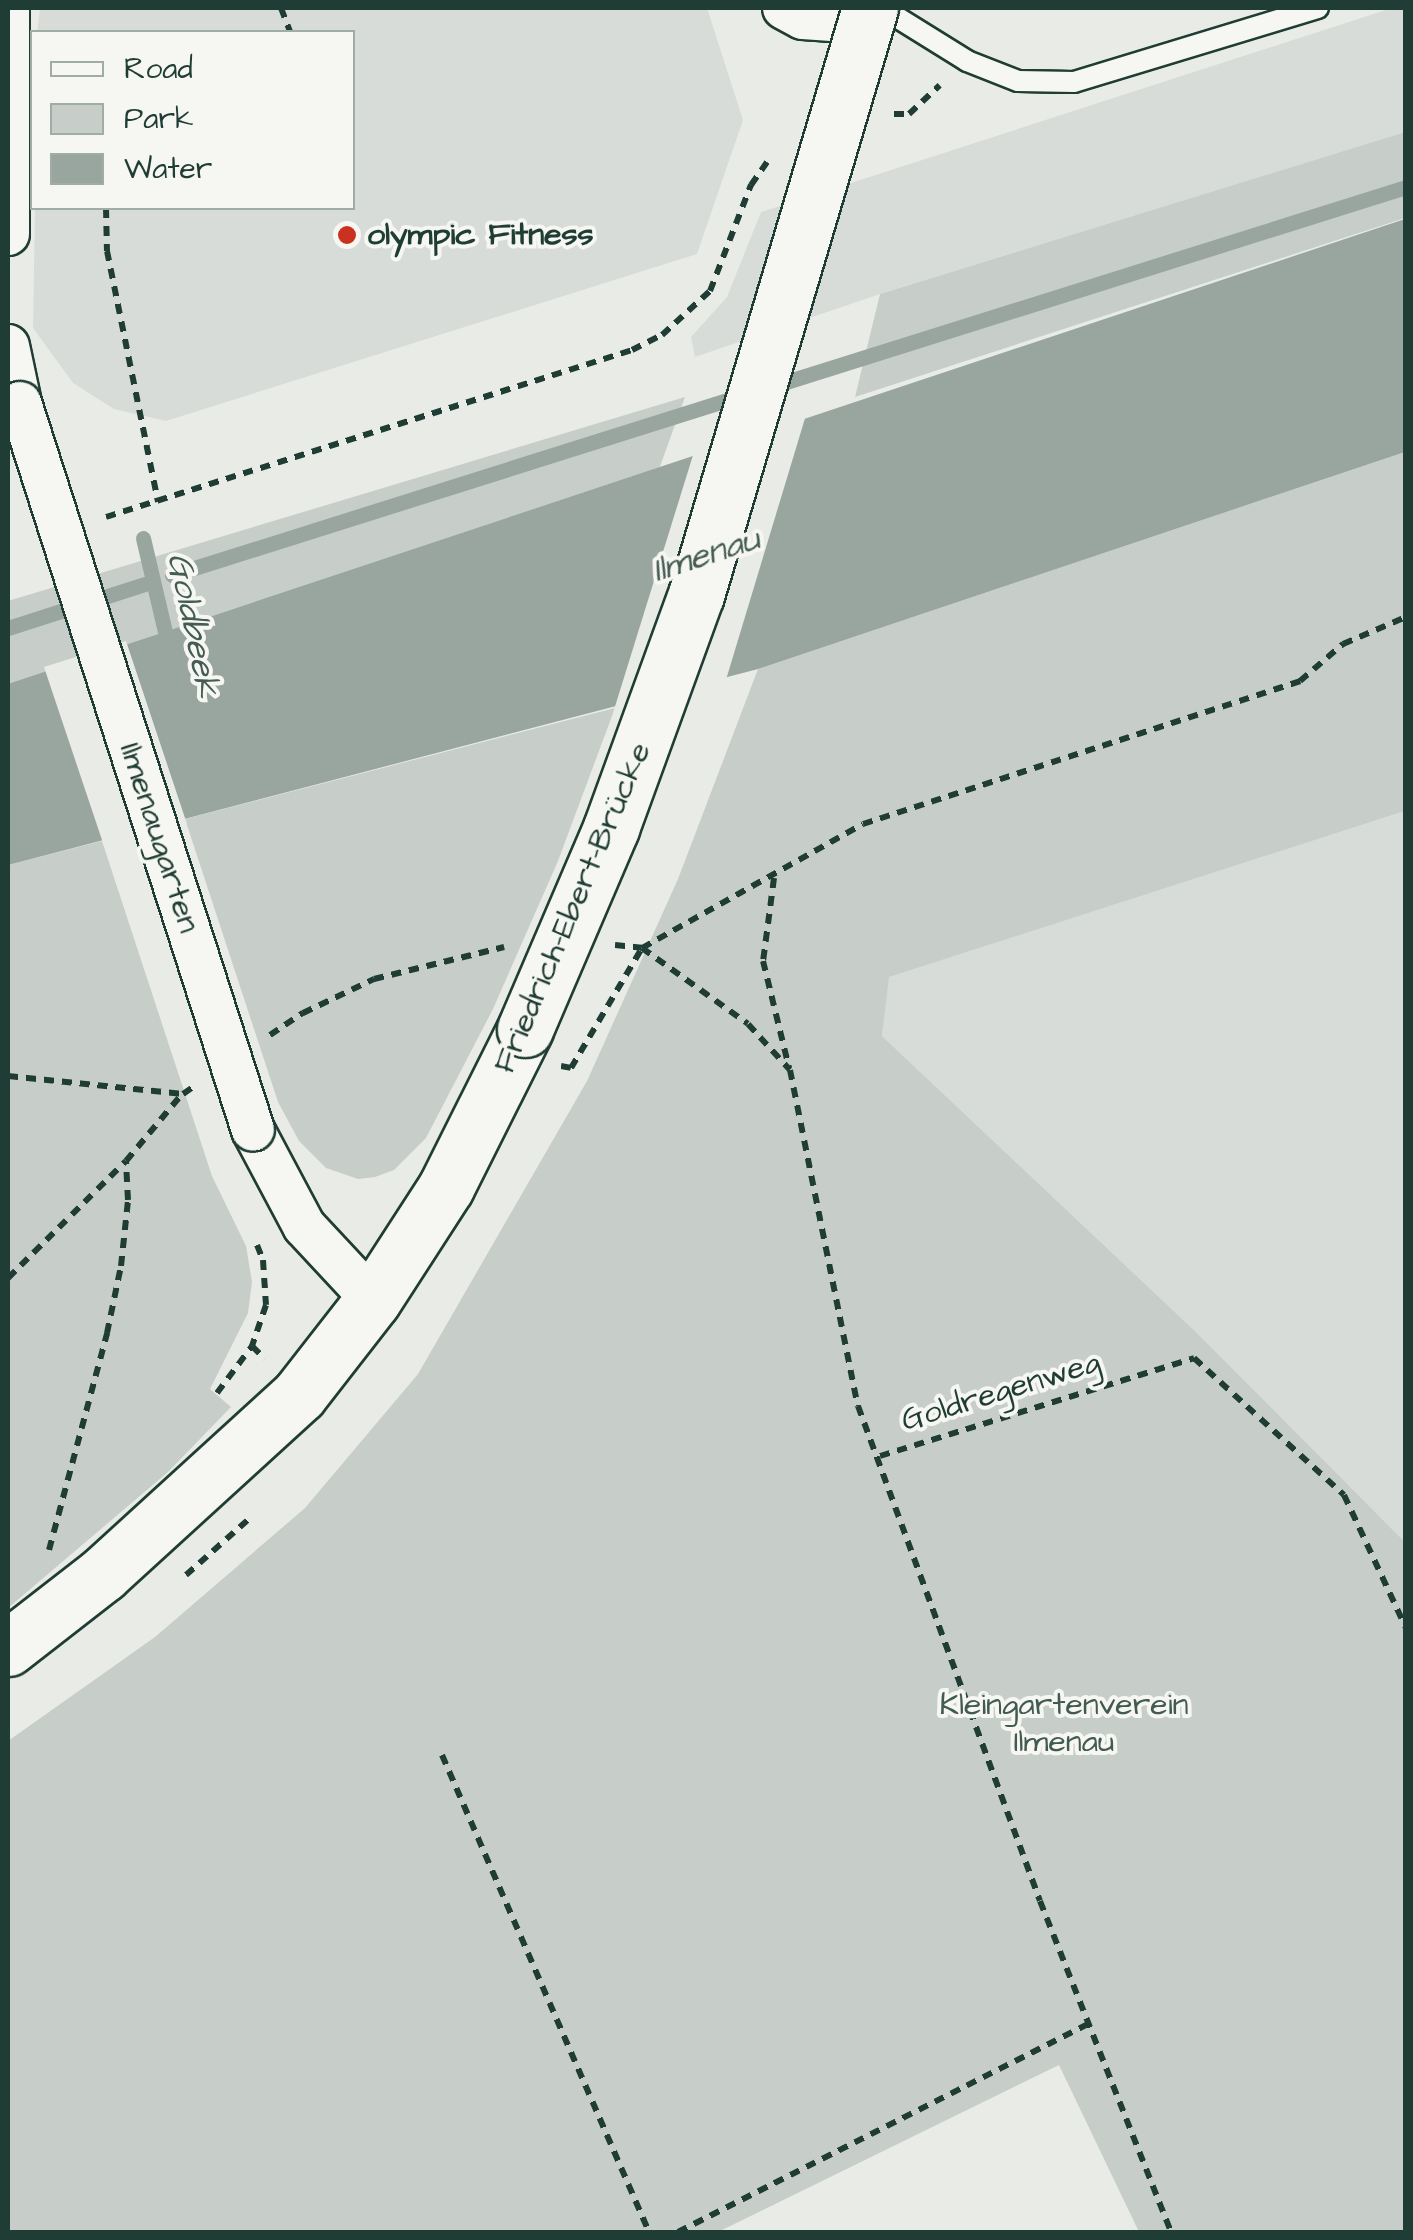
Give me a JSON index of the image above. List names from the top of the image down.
{
  "streets": {
    "main road": ["Friedrich-Ebert-Brücke"],
    "street": ["Ilmenaugarten"],
    "path": ["Goldregenweg"]
  },
  "crossings": [
    ["Ilmenaugarten", "Friedrich-Ebert-Brücke"]
  ],
  "water": ["Ilmenau", "Goldbeek"],
  "parks": ["Kleingartenverein Ilmenau"],
  "places": ["olympic Fitness"],
  "legend": ["Road", "Park", "Water"]
}
